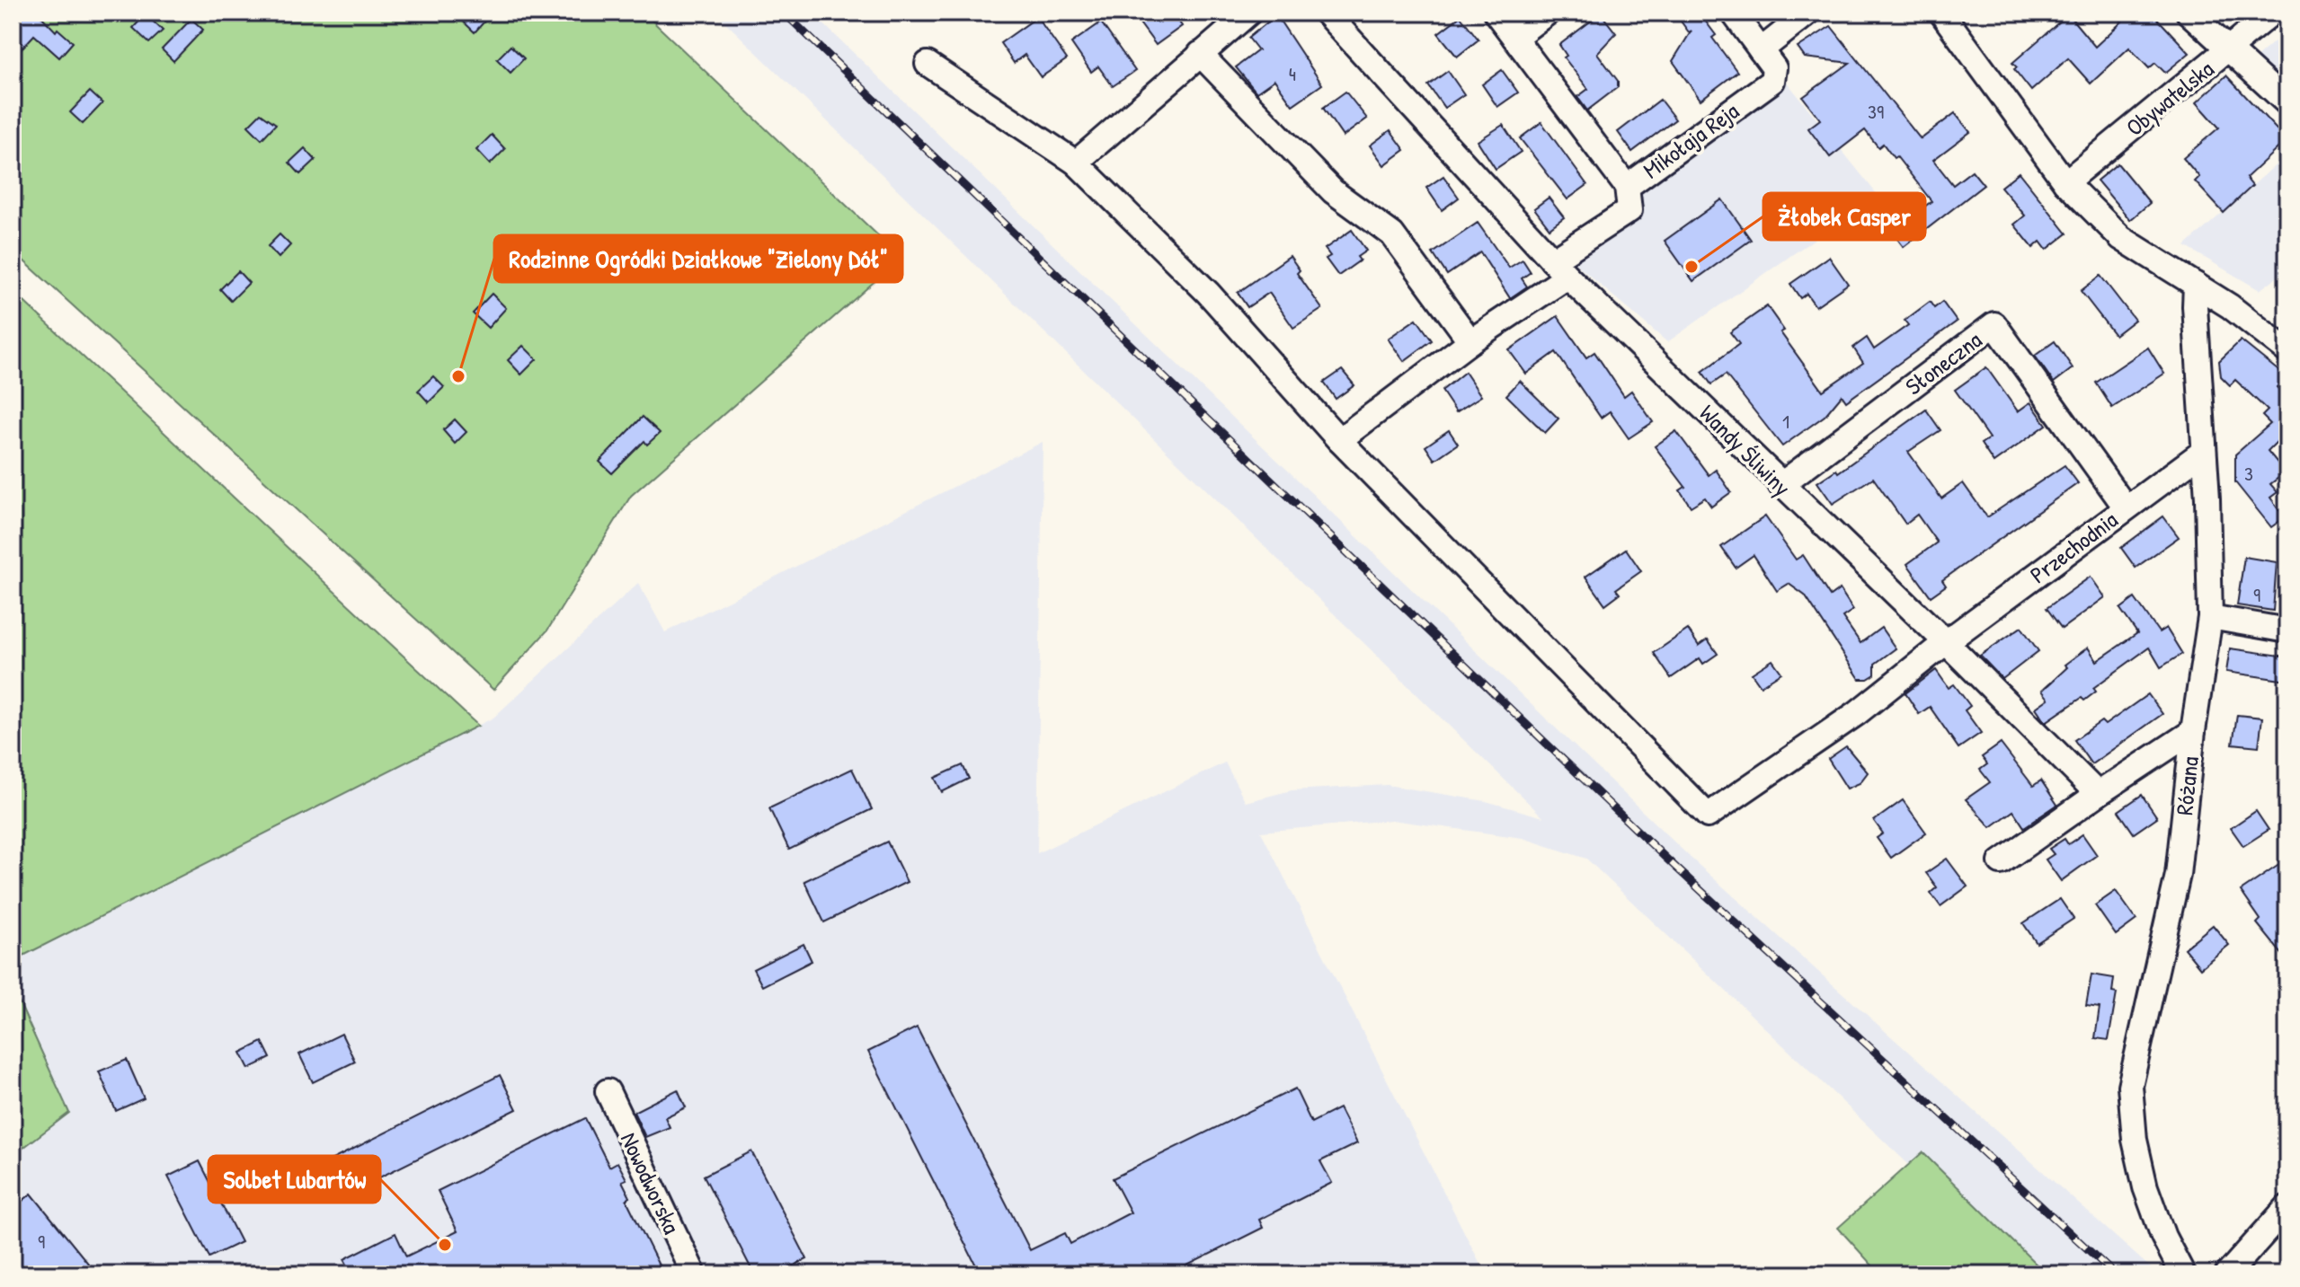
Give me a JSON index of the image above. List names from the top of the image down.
{
  "streets": {
    "street": [
      "Obywatelska",
      "Mikołaja Reja",
      "Słoneczna",
      "Wandy Śliwiny",
      "Przechodnia",
      "Różana",
      "Nowodworska"
    ]
  },
  "crossings": [
    ["Słoneczna", "Wandy Śliwiny"],
    ["Słoneczna", "Przechodnia"],
    ["Wandy Śliwiny", "Przechodnia"],
    ["Przechodnia", "Różana"]
  ],
  "places": ["Żłobek Casper", "Rodzinne Ogródki Działkowe \"Zielony Dół\"", "Solbet Lubartów"],
  "house_numbers": [
    "4",
    "39",
    "1",
    "3",
    "9",
    "9"
  ]
}
